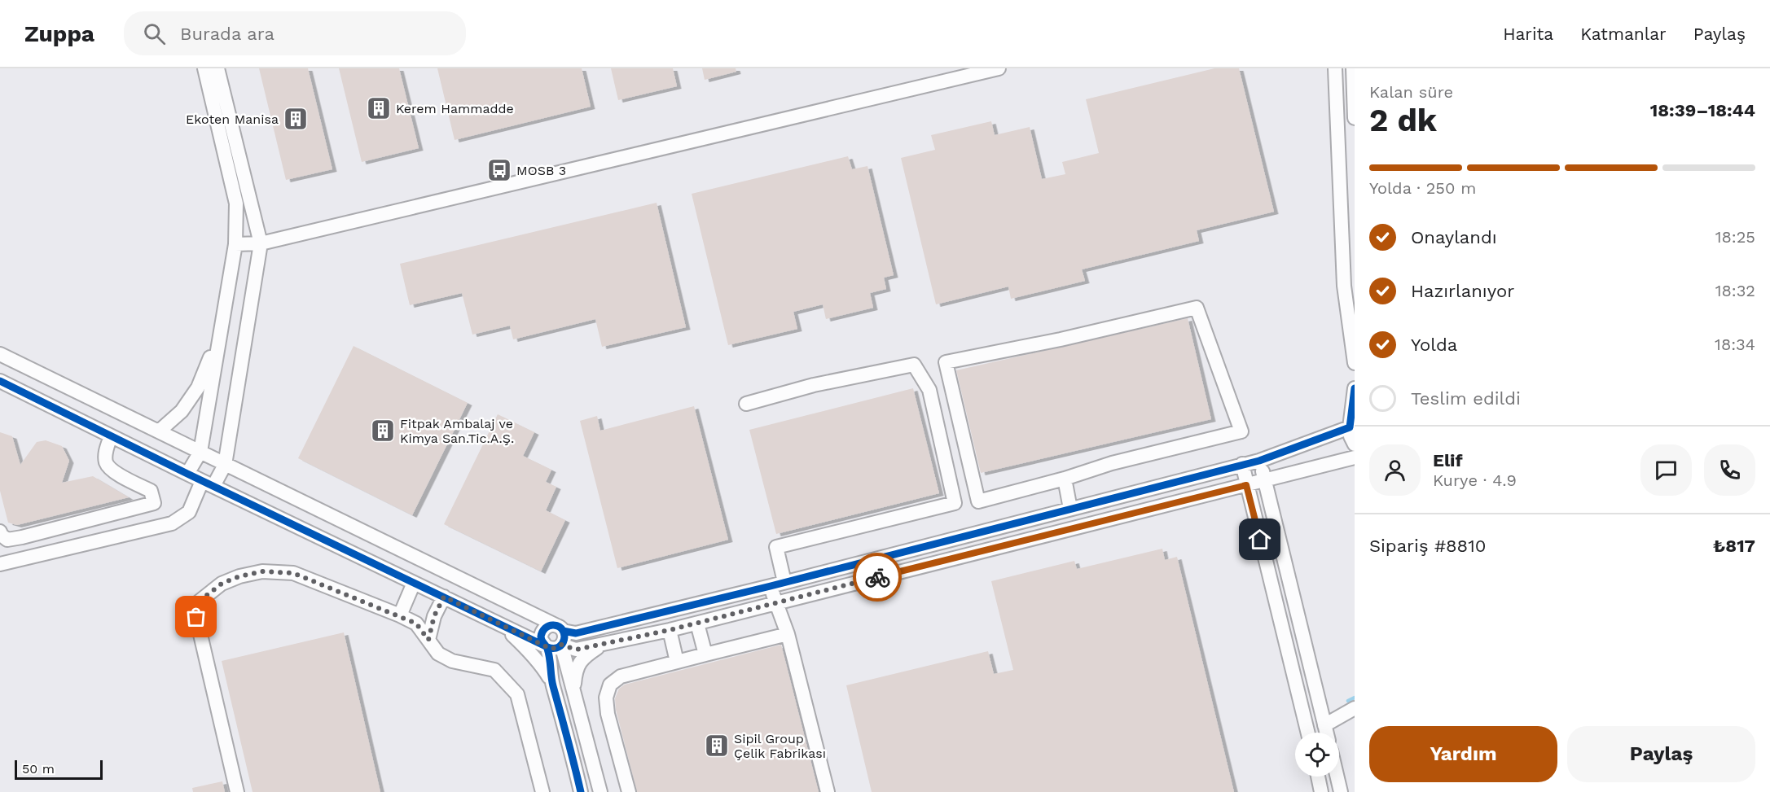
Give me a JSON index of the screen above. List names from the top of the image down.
{
  "places": {
    "building": [
      "Kerem Hammadde",
      "Ekoten Manisa",
      "Fitpak Ambalaj ve Kimya San.Tic.A.Ş.",
      "Sipil Group Çelik Fabrikası"
    ],
    "bus stop": ["MOSB 3"]
  },
  "scale_bar": "50 m",
  "page": {
    "header": "Zuppa",
    "search": "Burada ara",
    "nav": ["Harita", "Katmanlar", "Paylaş"],
    "heading": ["2 dk", "Kalan süre", "18:39–18:44"],
    "panel": [
      "Elif",
      "Kurye · 4.9",
      "Sipariş #8810",
      "₺817"
    ],
    "bar": "Yolda · 250 m",
    "list": [
      ["Onaylandı", "18:25"],
      ["Hazırlanıyor", "18:32"],
      ["Yolda", "18:34"],
      "Teslim edildi"
    ],
    "buttons": ["Yardım", "Paylaş"],
    "scale": "50 m"
  }
}
